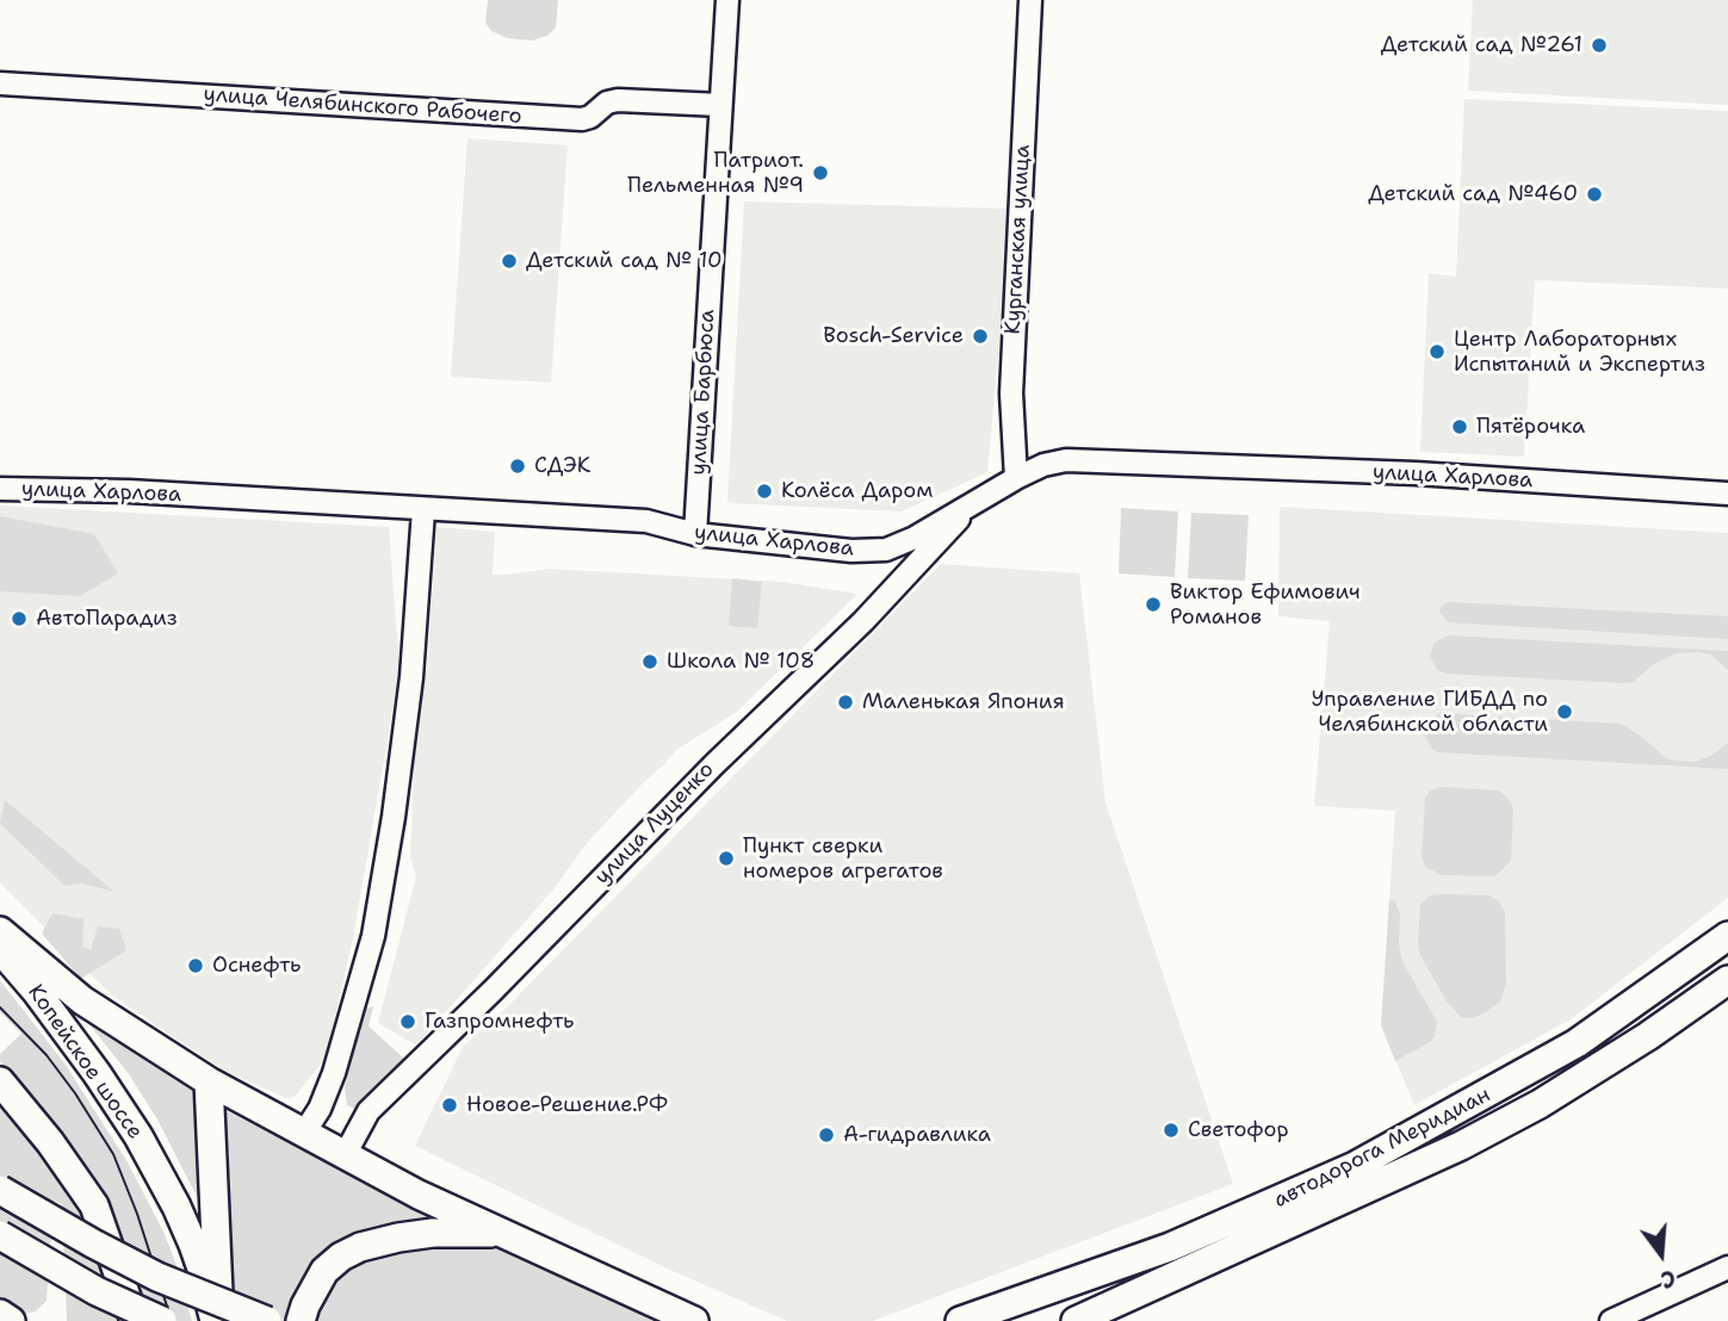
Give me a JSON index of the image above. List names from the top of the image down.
{
  "streets": {
    "main road": ["Копейское шоссе", "автодорога Меридиан"],
    "street": [
      "улица Челябинского Рабочего",
      "Курганская улица",
      "улица Барбюса",
      "улица Харлова",
      "улица Луценко"
    ]
  },
  "crossings": [
    ["улица Челябинского Рабочего", "улица Барбюса"],
    ["Курганская улица", "улица Харлова"],
    ["улица Барбюса", "улица Харлова"],
    ["улица Харлова", "улица Луценко"]
  ],
  "places": [
    "Детский сад №261",
    "Патриот. Пельменная №9",
    "Детский сад №460",
    "Детский сад № 10",
    "Bosch-Service",
    "Центр Лабораторных Испытаний и Экспертиз",
    "Пятёрочка",
    "СДЭК",
    "Колёса Даром",
    "Виктор Ефимович Романов",
    "АвтоПарадиз",
    "Школа № 108",
    "Маленькая Япония",
    "Управление ГИБДД по Челябинской области",
    "Пункт сверки номеров агрегатов",
    "Оснефть",
    "Газпромнефть",
    "Новое-Решение.РФ",
    "Светофор",
    "А-гидравлика"
  ],
  "north": "bottom"
}
